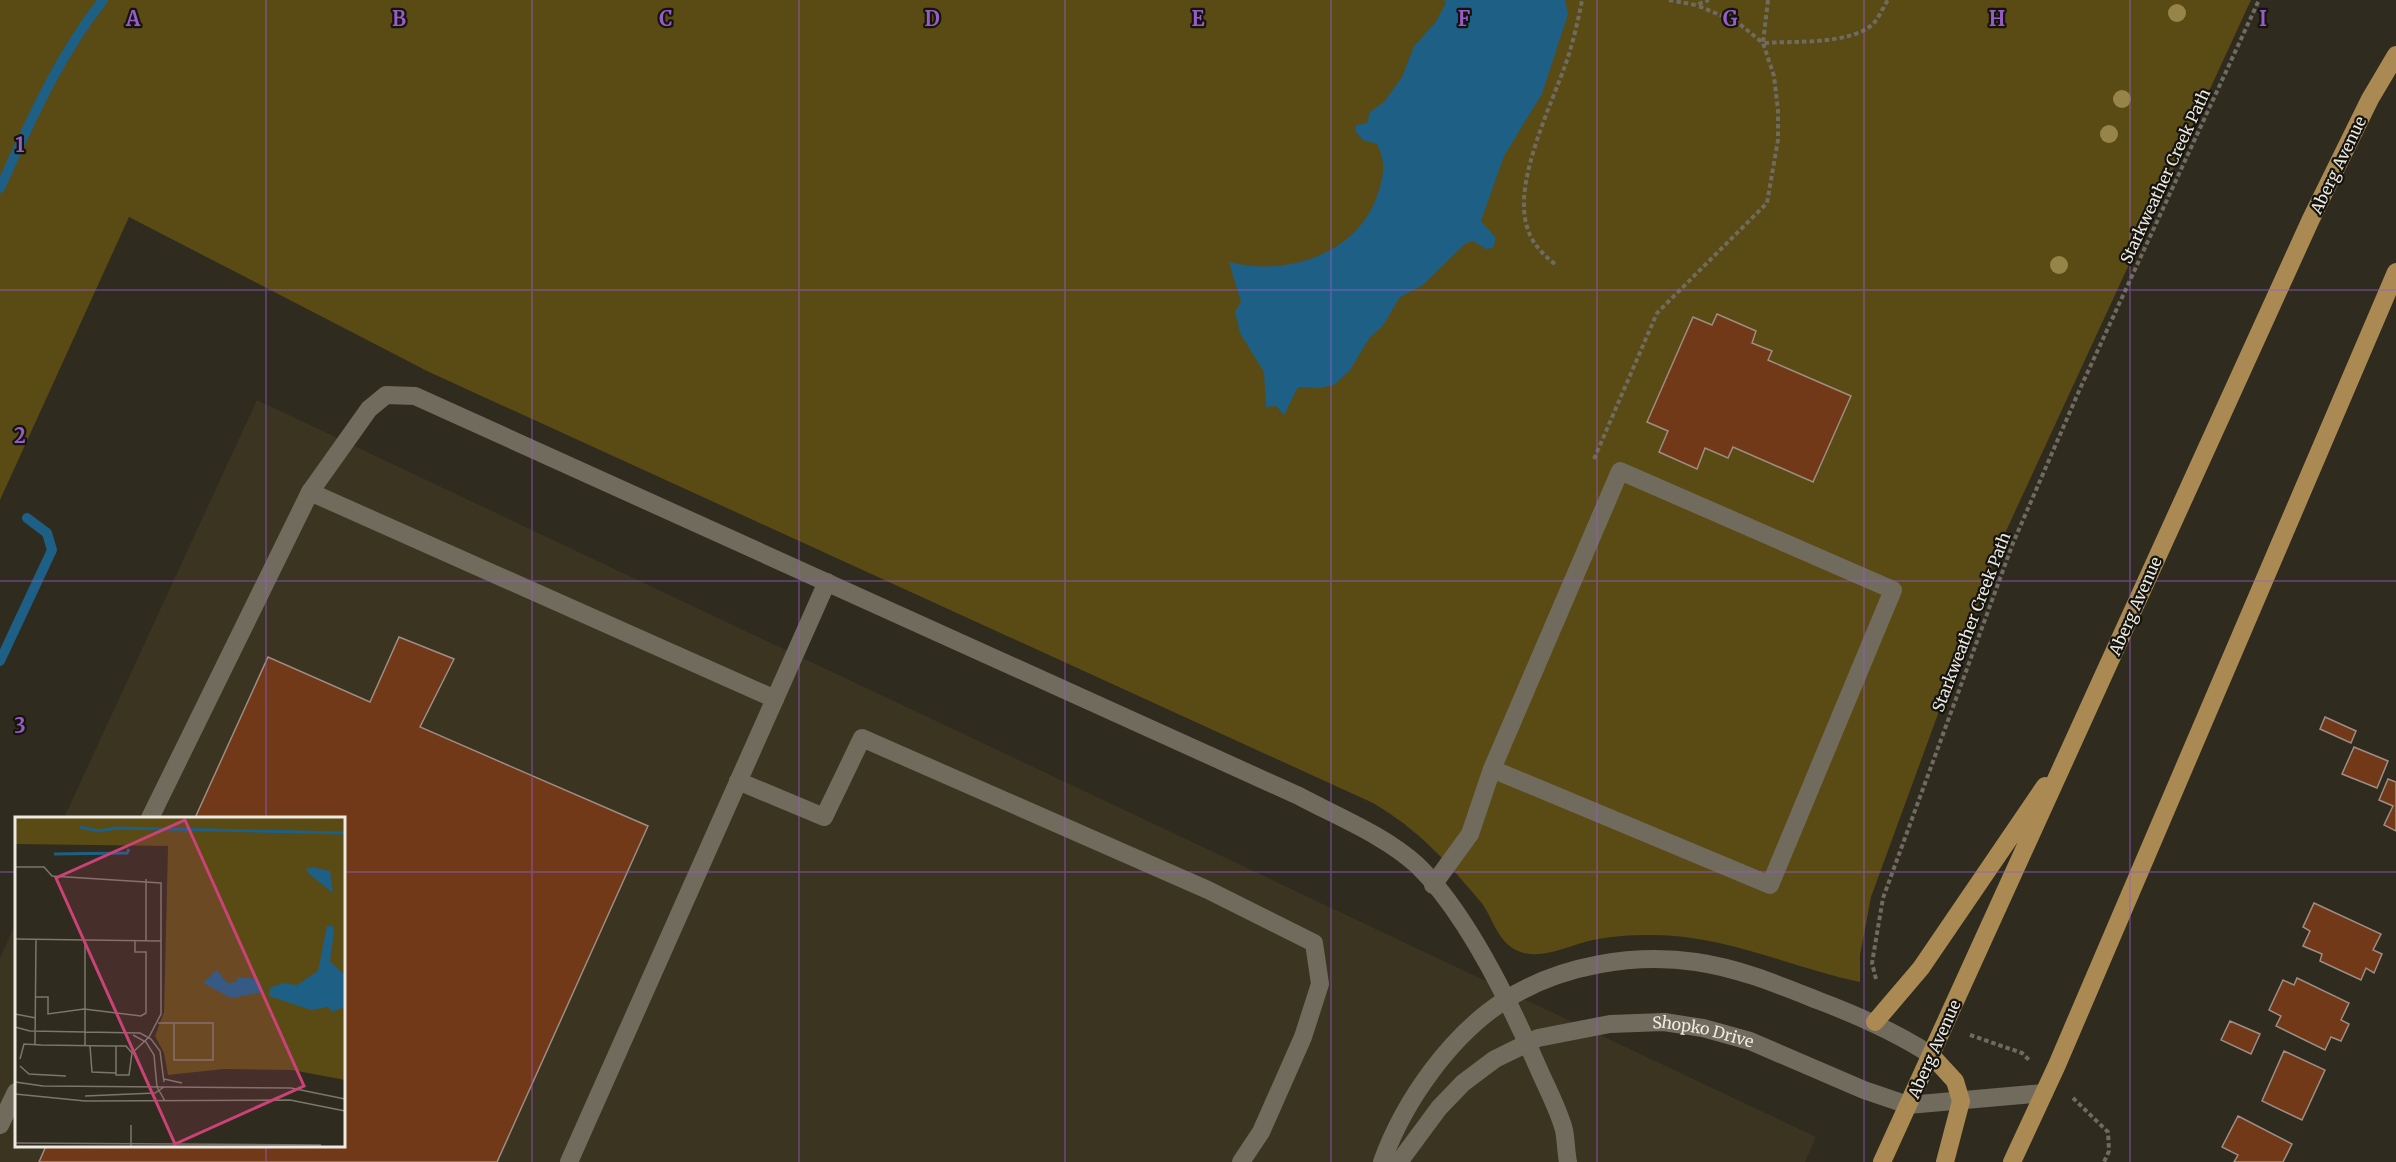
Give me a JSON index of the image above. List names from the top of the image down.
{
  "streets": {
    "main road": ["Aberg Avenue"],
    "street": ["Shopko Drive"],
    "path": ["Starkweather Creek Path"]
  },
  "crossings": [
    ["Aberg Avenue", "Shopko Drive"]
  ],
  "grid": {
    "columns": [
      "A",
      "B",
      "C",
      "D",
      "E",
      "F",
      "G",
      "H",
      "I"
    ],
    "rows": ["1", "2", "3"]
  }
}
